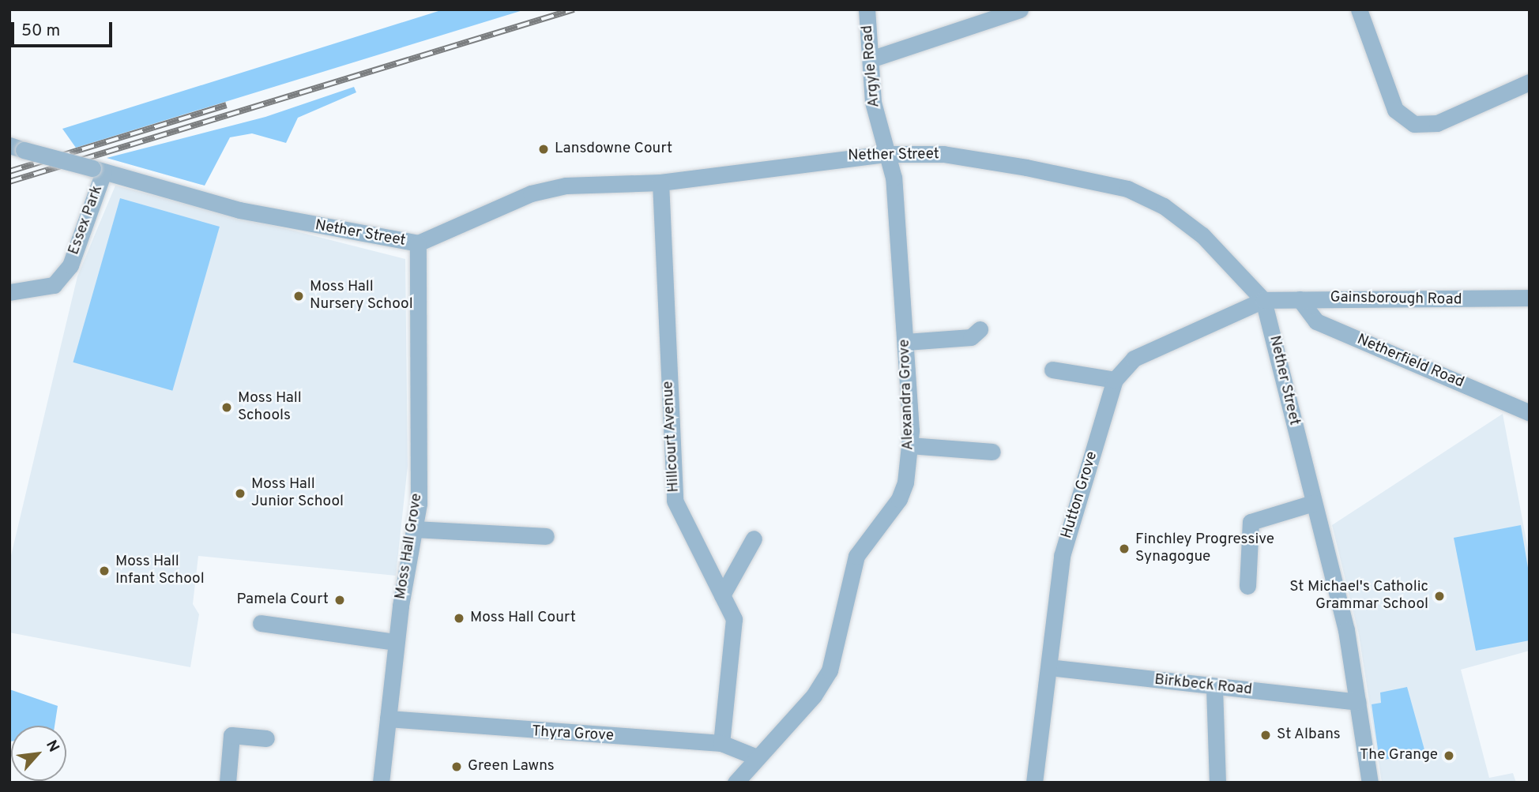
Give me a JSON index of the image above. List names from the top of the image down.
{
  "streets": {
    "street": [
      "Argyle Road",
      "Nether Street",
      "Essex Park",
      "Gainsborough Road",
      "Netherfield Road",
      "Alexandra Grove",
      "Hillcourt Avenue",
      "Hutton Grove",
      "Moss Hall Grove",
      "Birkbeck Road",
      "Thyra Grove"
    ]
  },
  "crossings": [
    ["Argyle Road", "Nether Street"],
    ["Argyle Road", "Alexandra Grove"],
    ["Nether Street", "Essex Park"],
    ["Nether Street", "Gainsborough Road"],
    ["Nether Street", "Alexandra Grove"],
    ["Nether Street", "Hillcourt Avenue"],
    ["Nether Street", "Hutton Grove"],
    ["Nether Street", "Moss Hall Grove"],
    ["Nether Street", "Birkbeck Road"],
    ["Gainsborough Road", "Netherfield Road"],
    ["Gainsborough Road", "Hutton Grove"],
    ["Alexandra Grove", "Thyra Grove"],
    ["Hillcourt Avenue", "Thyra Grove"],
    ["Hutton Grove", "Birkbeck Road"],
    ["Moss Hall Grove", "Thyra Grove"]
  ],
  "places": [
    "Lansdowne Court",
    "Moss Hall Nursery School",
    "Moss Hall Schools",
    "Moss Hall Junior School",
    "Finchley Progressive Synagogue",
    "Moss Hall Infant School",
    "St Michael's Catholic Grammar School",
    "Pamela Court",
    "Moss Hall Court",
    "St Albans",
    "The Grange",
    "Green Lawns"
  ],
  "scale_bar": "50 m",
  "north": "top right"
}
